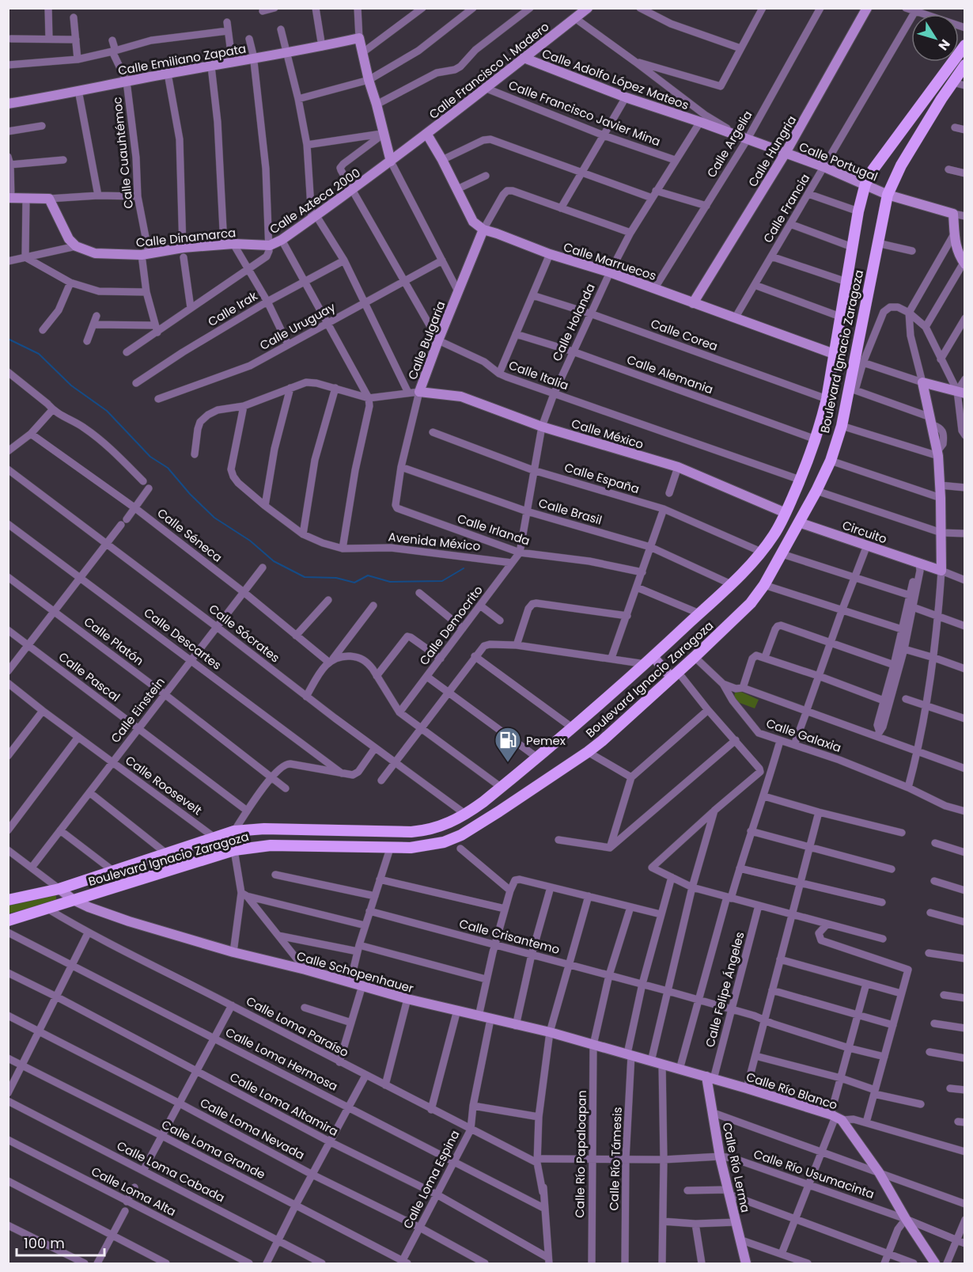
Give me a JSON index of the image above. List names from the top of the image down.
{
  "streets": {
    "main road": ["Boulevard Ignacio Zaragoza"],
    "street": [
      "Calle Emiliano Zapata",
      "Calle Francisco I. Madero",
      "Calle Adolfo López Mateos",
      "Calle Francisco Javier Mina",
      "Calle Argelia",
      "Calle Hungria",
      "Calle Cuauhtémoc",
      "Calle Portugal",
      "Calle Azteca 2000",
      "Calle Francia",
      "Calle Dinamarca",
      "Calle Marruecos",
      "Calle Irak",
      "Calle Holanda",
      "Calle Uruguay",
      "Calle Corea",
      "Calle Bulgaria",
      "Calle Alemania",
      "Calle Italia",
      "Calle México",
      "Calle España",
      "Calle Brasil",
      "Calle Irlanda",
      "Circuito",
      "Calle Séneca",
      "Avenida México",
      "Calle Democrito",
      "Calle Sócrates",
      "Calle Descartes",
      "Calle Platón",
      "Calle Pascal",
      "Calle Einstein",
      "Calle Galaxia",
      "Calle Roosevelt",
      "Calle Crisantemo",
      "Calle Schopenhauer",
      "Calle Felipe Ángeles",
      "Calle Loma Paraíso",
      "Calle Loma Hermosa",
      "Calle Río Blanco",
      "Calle Loma Altamira",
      "Calle Loma Nevada",
      "Calle Loma Grande",
      "Calle Río Papaloapan",
      "Calle Río Támesis",
      "Calle Río Lerma",
      "Calle Loma Cabada",
      "Calle Río Usumacinta",
      "Calle Loma Espina",
      "Calle Loma Alta"
    ]
  },
  "crossings": [
    ["Calle Emiliano Zapata", "Calle Cuauhtémoc"],
    ["Calle Francisco I. Madero", "Calle Adolfo López Mateos"],
    ["Calle Francisco I. Madero", "Calle Francisco Javier Mina"],
    ["Calle Francisco I. Madero", "Calle Azteca 2000"],
    ["Calle Francisco I. Madero", "Calle Marruecos"],
    ["Calle Adolfo López Mateos", "Calle Portugal"],
    ["Calle Adolfo López Mateos", "Calle Holanda"],
    ["Calle Francisco Javier Mina", "Calle Holanda"],
    ["Calle Argelia", "Calle Portugal"],
    ["Calle Argelia", "Calle Marruecos"],
    ["Calle Hungria", "Calle Portugal"],
    ["Calle Hungria", "Calle Marruecos"],
    ["Calle Cuauhtémoc", "Calle Azteca 2000"],
    ["Calle Cuauhtémoc", "Calle Dinamarca"],
    ["Calle Portugal", "Calle Francia"],
    ["Calle Portugal", "Calle Holanda"],
    ["Calle Portugal", "Boulevard Ignacio Zaragoza"],
    ["Calle Azteca 2000", "Calle Dinamarca"],
    ["Calle Azteca 2000", "Calle Marruecos"],
    ["Calle Francia", "Calle Marruecos"],
    ["Calle Marruecos", "Calle Holanda"],
    ["Calle Marruecos", "Calle Bulgaria"],
    ["Calle Marruecos", "Boulevard Ignacio Zaragoza"],
    ["Calle Holanda", "Calle Corea"],
    ["Calle Holanda", "Calle Alemania"],
    ["Calle Holanda", "Calle Italia"],
    ["Calle Holanda", "Calle México"],
    ["Calle Holanda", "Calle España"],
    ["Calle Holanda", "Calle Brasil"],
    ["Calle Holanda", "Calle Irlanda"],
    ["Calle Holanda", "Calle Democrito"],
    ["Calle Corea", "Boulevard Ignacio Zaragoza"],
    ["Calle Bulgaria", "Calle Italia"],
    ["Calle Bulgaria", "Calle México"],
    ["Calle Bulgaria", "Calle Brasil"],
    ["Calle Bulgaria", "Calle Irlanda"],
    ["Boulevard Ignacio Zaragoza", "Calle Alemania"],
    ["Boulevard Ignacio Zaragoza", "Calle Italia"],
    ["Boulevard Ignacio Zaragoza", "Calle México"],
    ["Boulevard Ignacio Zaragoza", "Calle España"],
    ["Boulevard Ignacio Zaragoza", "Calle Brasil"],
    ["Boulevard Ignacio Zaragoza", "Circuito"],
    ["Boulevard Ignacio Zaragoza", "Calle Sócrates"],
    ["Boulevard Ignacio Zaragoza", "Calle Galaxia"],
    ["Boulevard Ignacio Zaragoza", "Calle Roosevelt"],
    ["Boulevard Ignacio Zaragoza", "Calle Schopenhauer"],
    ["Boulevard Ignacio Zaragoza", "Calle Loma Paraíso"],
    ["Calle Irlanda", "Calle Democrito"],
    ["Calle Séneca", "Calle Einstein"],
    ["Avenida México", "Calle Democrito"],
    ["Calle Sócrates", "Calle Einstein"],
    ["Calle Descartes", "Calle Einstein"],
    ["Calle Platón", "Calle Einstein"],
    ["Calle Pascal", "Calle Einstein"],
    ["Calle Einstein", "Calle Roosevelt"],
    ["Calle Crisantemo", "Calle Felipe Ángeles"],
    ["Calle Crisantemo", "Calle Río Papaloapan"],
    ["Calle Crisantemo", "Calle Río Támesis"],
    ["Calle Schopenhauer", "Calle Río Blanco"],
    ["Calle Schopenhauer", "Calle Río Papaloapan"],
    ["Calle Schopenhauer", "Calle Río Támesis"],
    ["Calle Schopenhauer", "Calle Loma Espina"],
    ["Calle Felipe Ángeles", "Calle Río Blanco"],
    ["Calle Felipe Ángeles", "Calle Río Lerma"],
    ["Calle Loma Paraíso", "Calle Río Usumacinta"],
    ["Calle Loma Paraíso", "Calle Loma Espina"],
    ["Calle Loma Hermosa", "Calle Loma Espina"],
    ["Calle Río Blanco", "Calle Río Lerma"],
    ["Calle Río Blanco", "Calle Río Usumacinta"],
    ["Calle Loma Altamira", "Calle Loma Espina"],
    ["Calle Loma Nevada", "Calle Loma Espina"],
    ["Calle Loma Grande", "Calle Loma Espina"],
    ["Calle Río Papaloapan", "Calle Río Usumacinta"],
    ["Calle Río Támesis", "Calle Río Usumacinta"],
    ["Calle Río Lerma", "Calle Río Usumacinta"]
  ],
  "places": {
    "fuel station": ["Pemex"]
  },
  "scale_bar": "100 m",
  "north": "bottom right"
}
